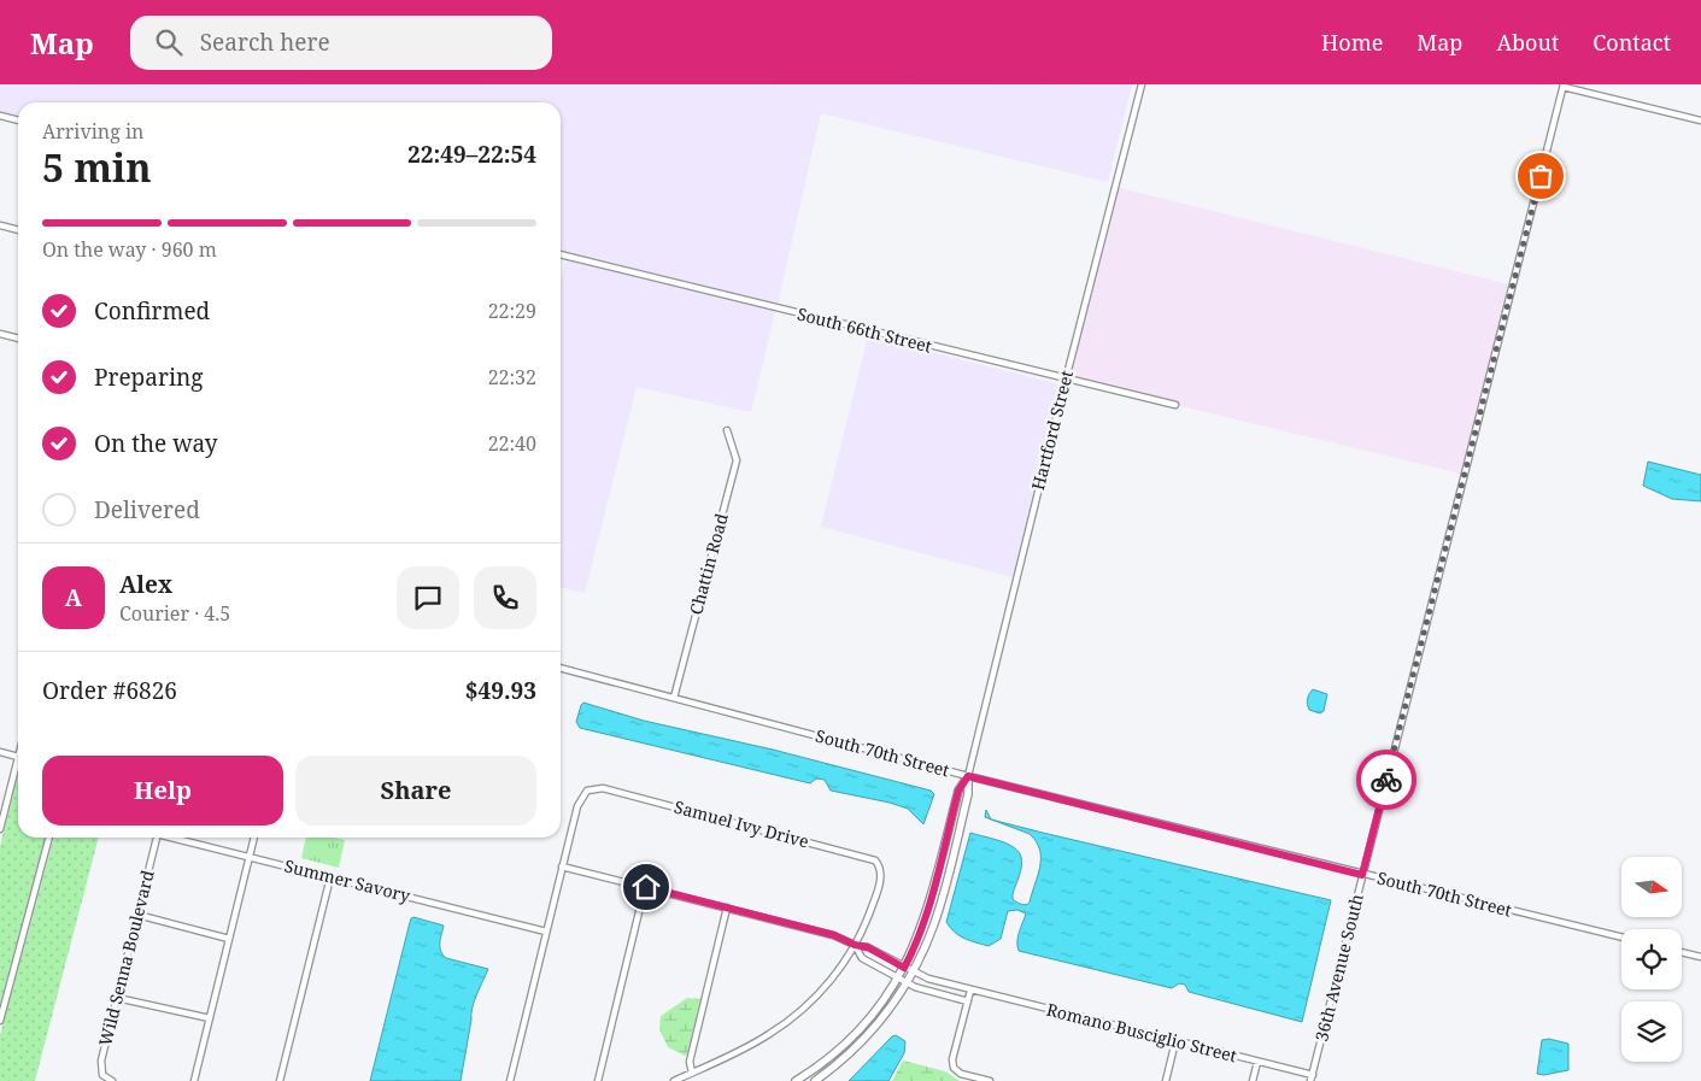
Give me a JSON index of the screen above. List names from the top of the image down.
{
  "streets": {
    "street": [
      "South 66th Street",
      "Hartford Street",
      "Chattin Road",
      "South 70th Street",
      "Samuel Ivy Drive",
      "Summer Savory",
      "Wild Senna Boulevard",
      "36th Avenue South",
      "Romano Busciglio Street"
    ]
  },
  "crossings": [
    ["South 66th Street", "Hartford Street"],
    ["Hartford Street", "South 70th Street"],
    ["Chattin Road", "South 70th Street"],
    ["South 70th Street", "36th Avenue South"],
    ["Samuel Ivy Drive", "Summer Savory"],
    ["Samuel Ivy Drive", "Romano Busciglio Street"],
    ["36th Avenue South", "Romano Busciglio Street"]
  ],
  "north": "right",
  "page": {
    "header": "Map",
    "search": "Search here",
    "nav": [
      "Home",
      "Map",
      "About",
      "Contact"
    ],
    "heading": ["5 min", "Arriving in", "22:49–22:54"],
    "panel": [
      "Alex",
      "Courier · 4.5",
      "Order #6826",
      "$49.93"
    ],
    "bar": "On the way · 960 m",
    "list": [
      ["Confirmed", "22:29"],
      ["Preparing", "22:32"],
      ["On the way", "22:40"],
      "Delivered"
    ],
    "round": "A",
    "buttons": ["Help", "Share"]
  }
}
